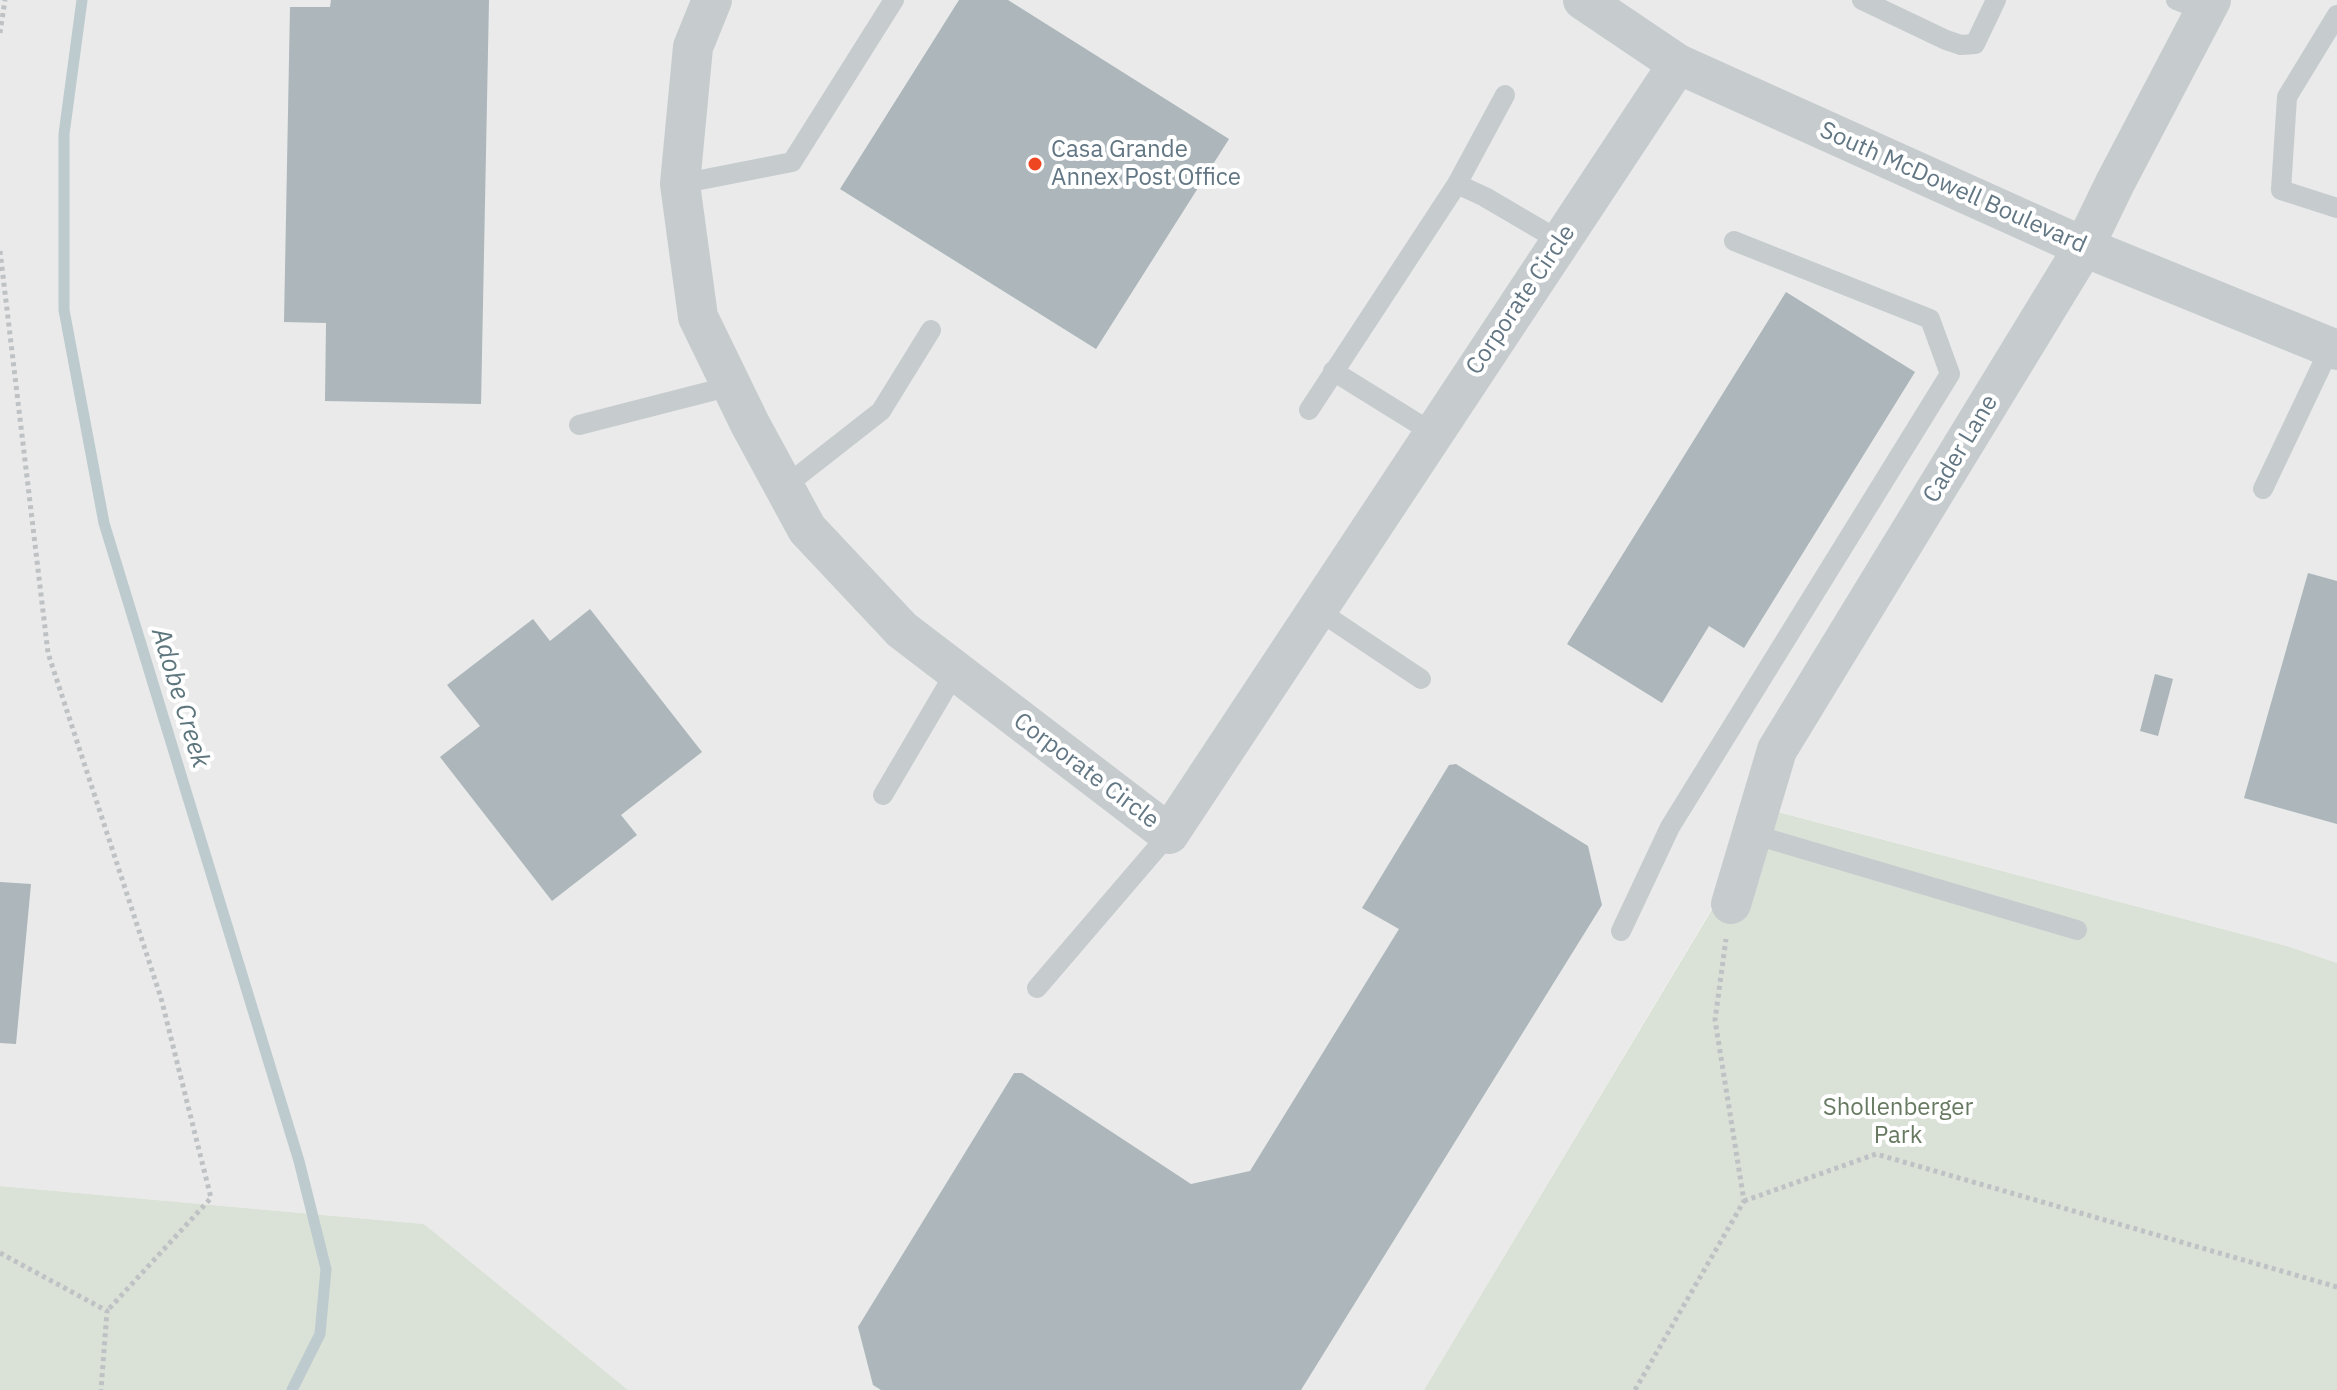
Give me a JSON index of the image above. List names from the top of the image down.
{
  "streets": {
    "street": ["South McDowell Boulevard", "Corporate Circle", "Cader Lane"]
  },
  "crossings": [
    ["South McDowell Boulevard", "Corporate Circle"],
    ["South McDowell Boulevard", "Cader Lane"]
  ],
  "water": ["Adobe Creek"],
  "parks": ["Shollenberger Park"],
  "places": ["Casa Grande Annex Post Office"]
}
